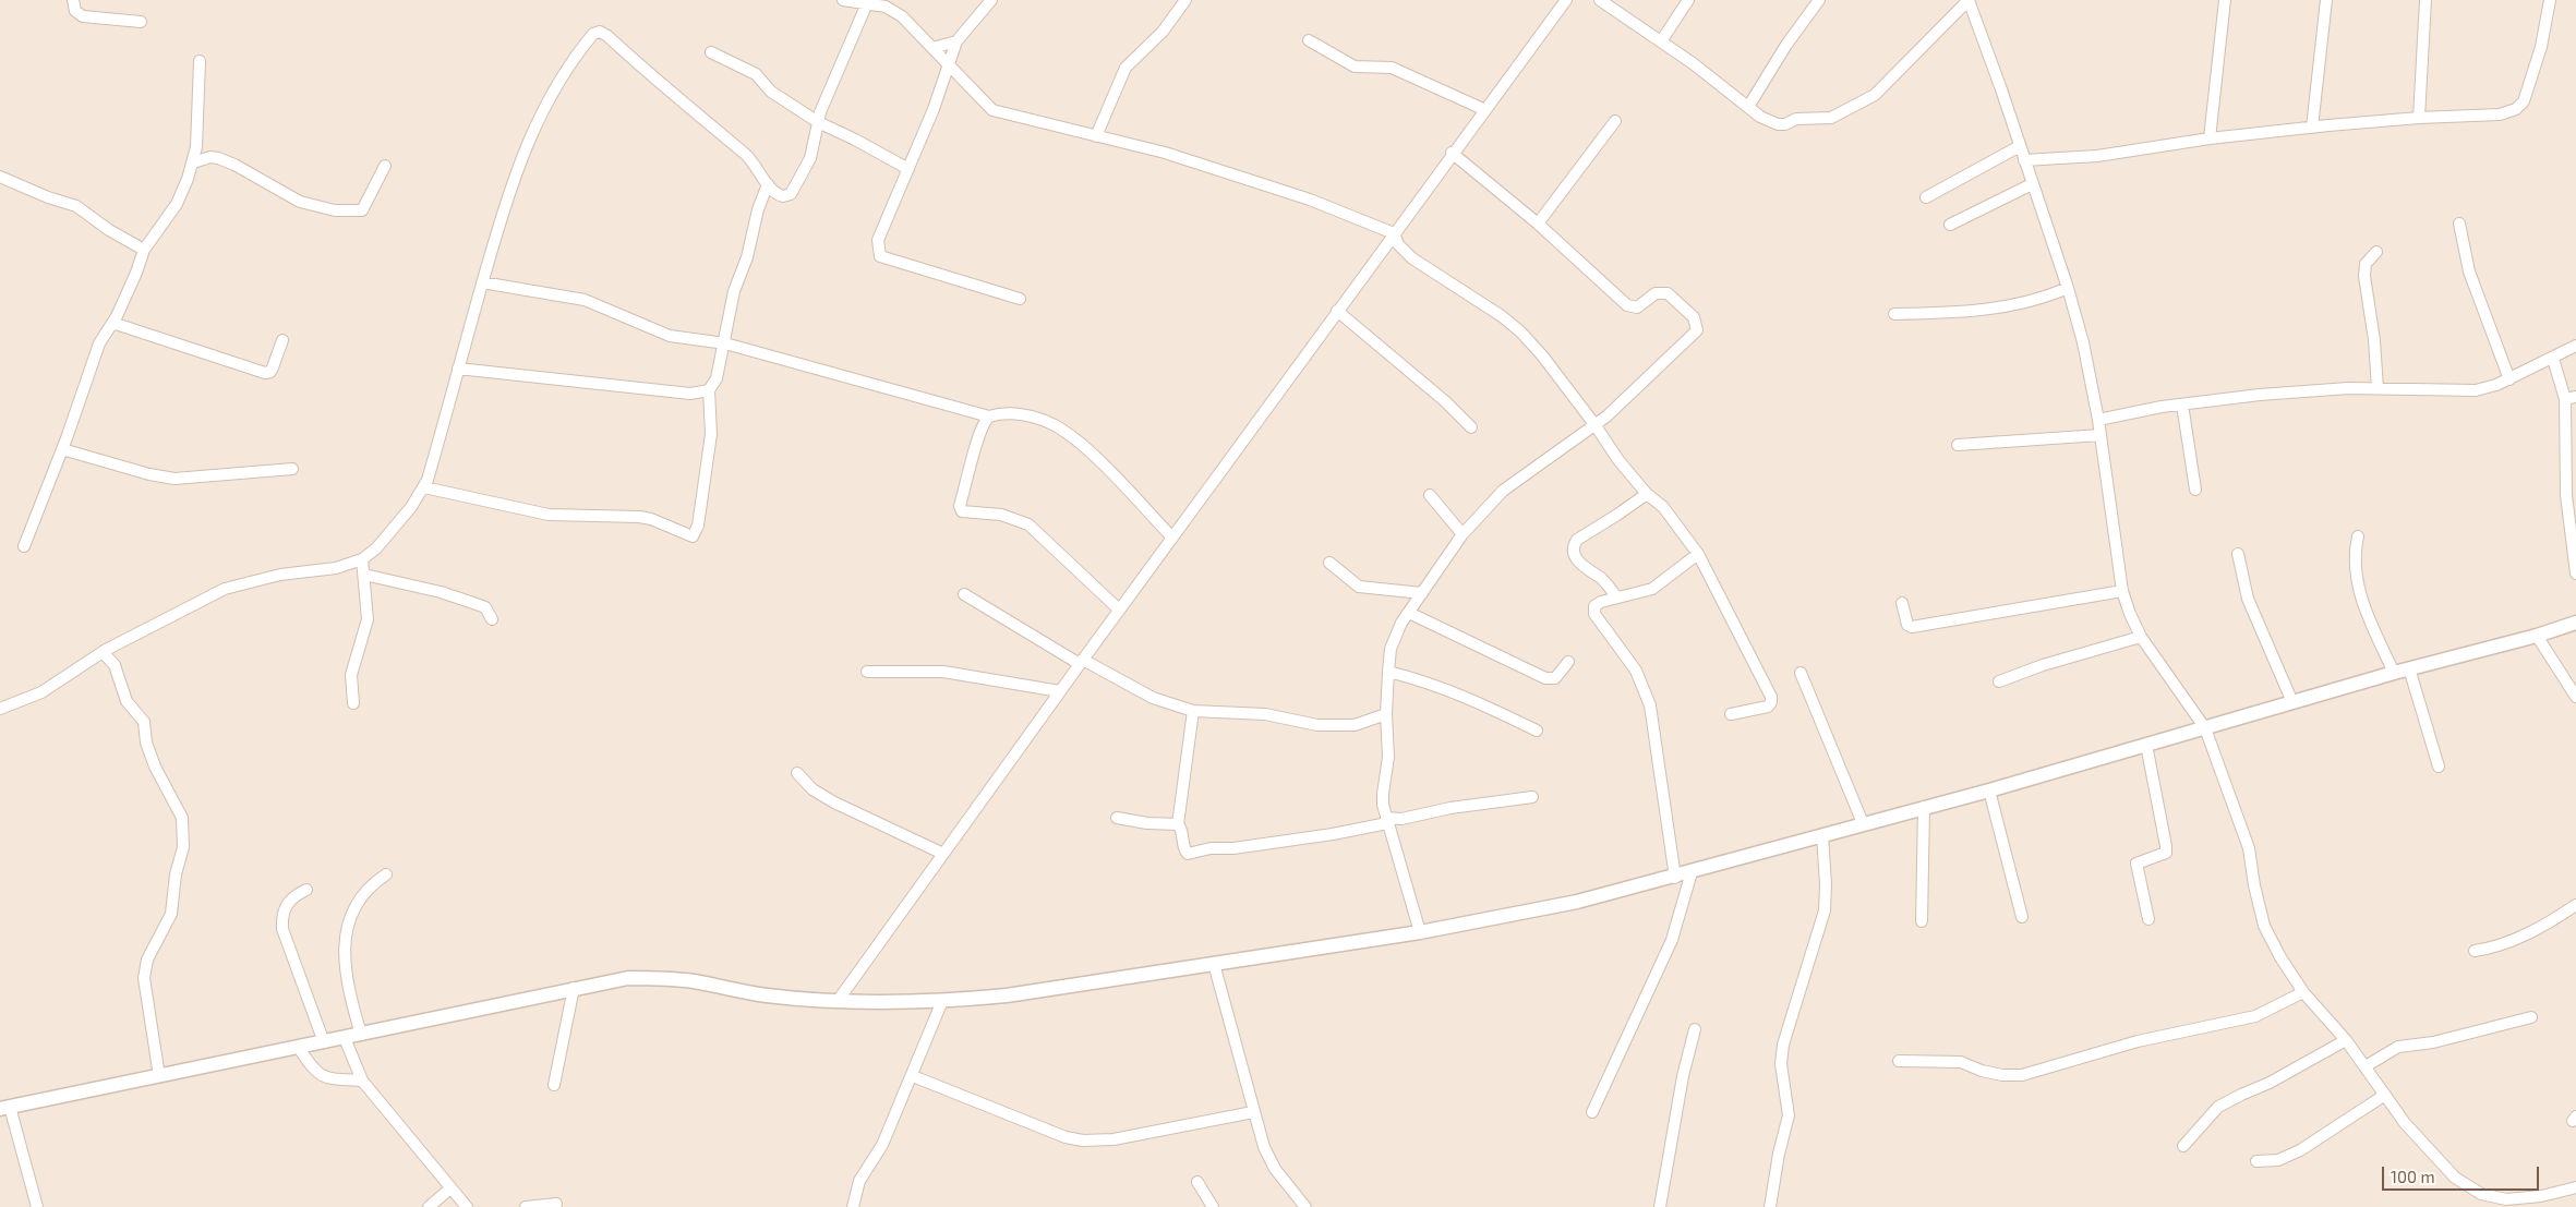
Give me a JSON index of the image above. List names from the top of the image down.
{
  "scale_bar": "100 m"
}
